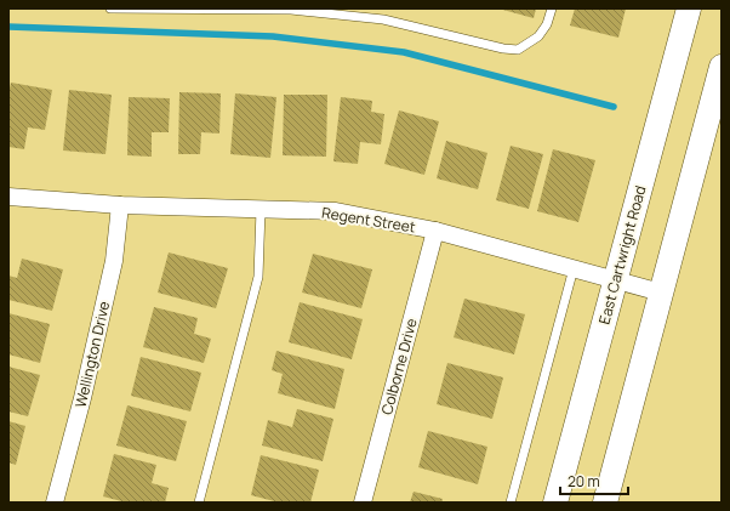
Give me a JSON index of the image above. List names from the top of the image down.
{
  "streets": {
    "main road": ["East Cartwright Road"],
    "street": ["Regent Street", "Wellington Drive", "Colborne Drive"]
  },
  "crossings": [
    ["Regent Street", "East Cartwright Road"],
    ["Regent Street", "Wellington Drive"],
    ["Regent Street", "Colborne Drive"]
  ],
  "scale_bar": "20 m"
}
